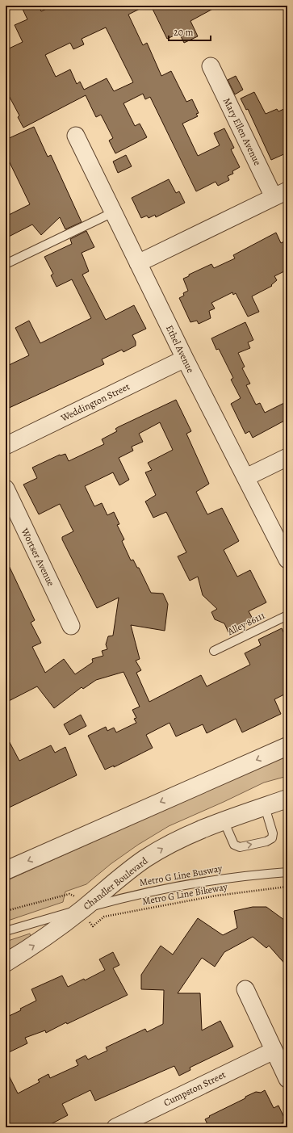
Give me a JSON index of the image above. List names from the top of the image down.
{
  "streets": {
    "street": [
      "Mary Ellen Avenue",
      "Ethel Avenue",
      "Weddington Street",
      "Wortser Avenue",
      "Chandler Boulevard",
      "Cumpston Street"
    ],
    "lane": ["Alley 86111", "Metro G Line Busway"],
    "path": ["Metro G Line Bikeway"]
  },
  "crossings": [
    ["Ethel Avenue", "Weddington Street"],
    ["Metro G Line Busway", "Chandler Boulevard"],
    ["Metro G Line Busway", "Metro G Line Bikeway"],
    ["Chandler Boulevard", "Metro G Line Bikeway"]
  ],
  "scale_bar": "20 m"
}
